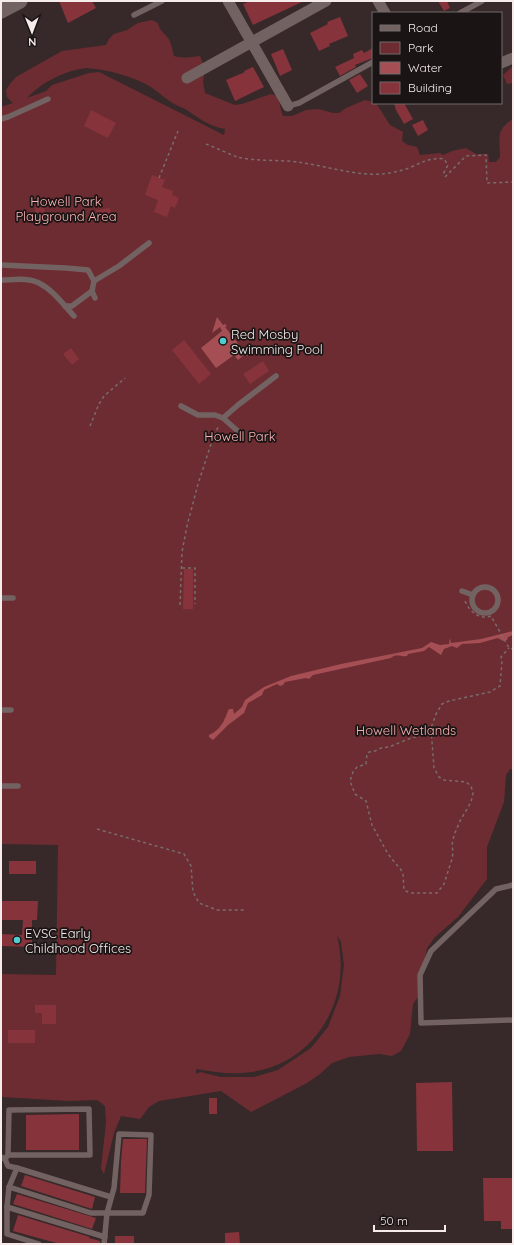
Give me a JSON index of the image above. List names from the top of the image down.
{
  "parks": ["Howell Park Playground Area", "Howell Park", "Howell Wetlands"],
  "places": ["Red Mosby Swimming Pool", "EVSC Early Childhood Offices"],
  "legend": [
    "Road",
    "Park",
    "Water",
    "Building"
  ],
  "scale_bar": "50 m",
  "north": "bottom"
}
